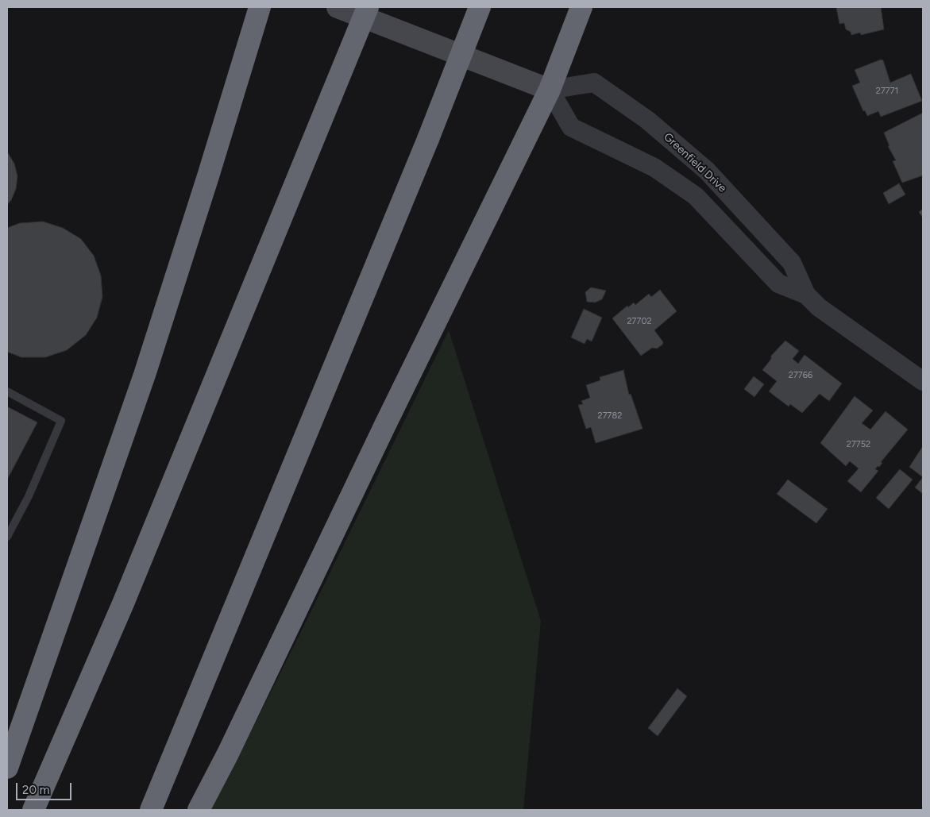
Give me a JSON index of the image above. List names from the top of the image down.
{
  "streets": {
    "street": ["Greenfield Drive"]
  },
  "house_numbers": [
    "27771",
    "27702",
    "27766",
    "27782",
    "27752"
  ],
  "scale_bar": "20 m"
}
